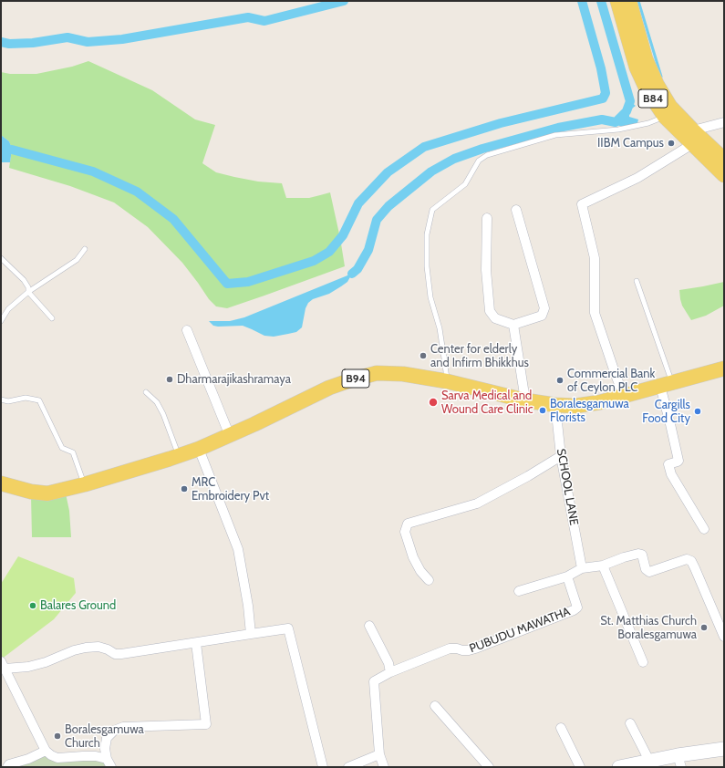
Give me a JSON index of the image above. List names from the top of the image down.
{
  "streets": {
    "main road": ["B84", "B94"],
    "street": ["SCHOOL LANE", "PUBUDU MAWATHA"]
  },
  "crossings": [
    ["B94", "SCHOOL LANE"]
  ],
  "places": [
    "IIBM Campus",
    "Center for elderly and Infirm Bhikkhus",
    "Dharmarajikashramaya",
    "Commercial Bank of Ceylon PLC",
    "Sarva Medical and Wound Care Clinic",
    "Boralesgamuwa Florists",
    "Cargills Food City",
    "MRC Embroidery Pvt",
    "Balares Ground",
    "St. Matthias Church Boralesgamuwa",
    "Boralesgamuwa Church"
  ]
}
